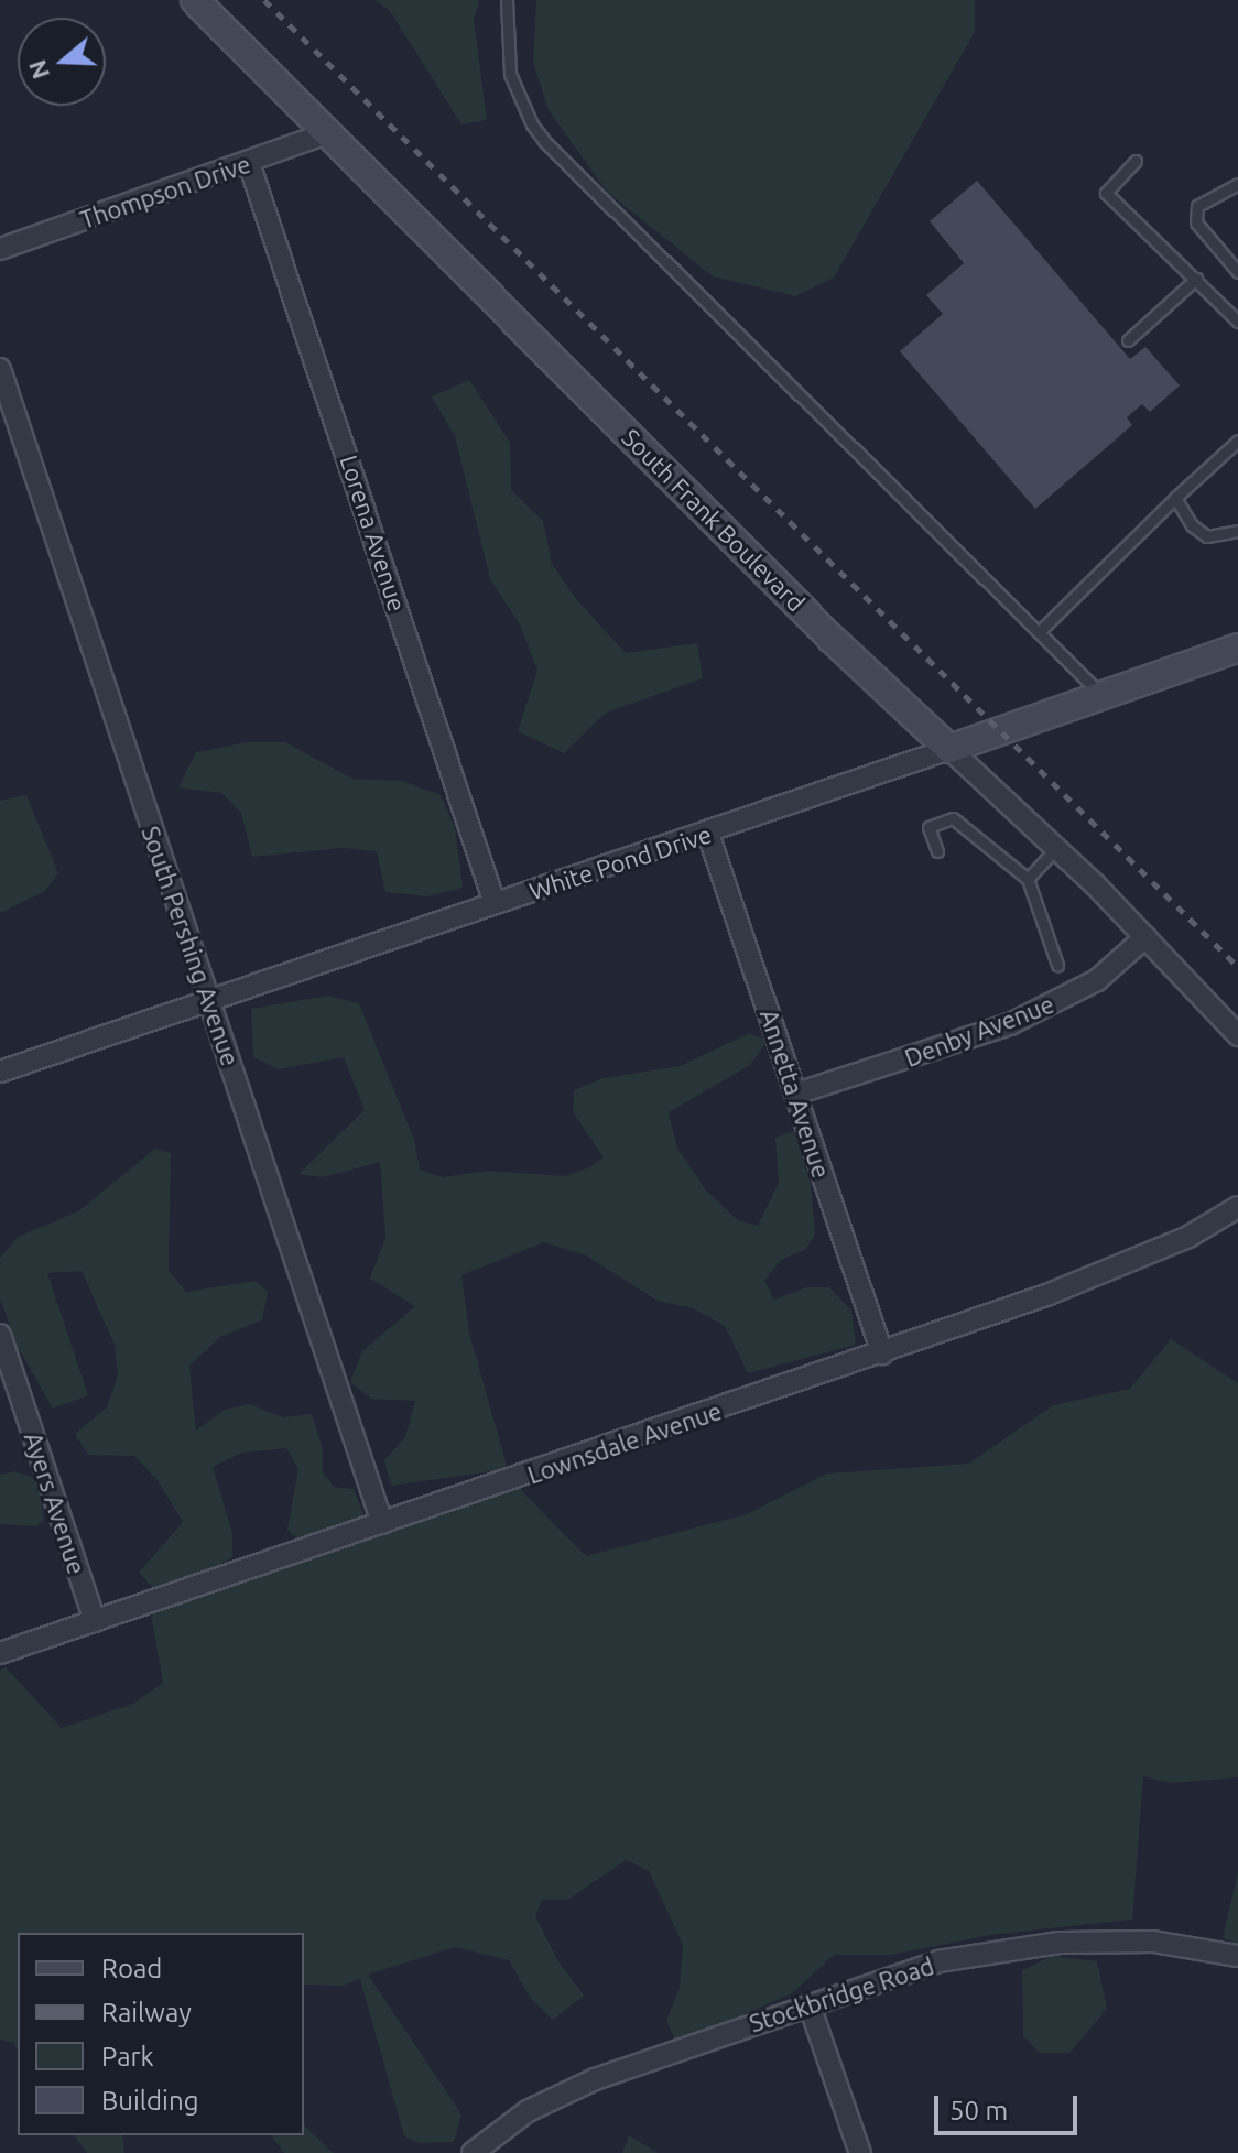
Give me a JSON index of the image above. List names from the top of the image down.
{
  "streets": {
    "street": [
      "Thompson Drive",
      "South Frank Boulevard",
      "Lorena Avenue",
      "White Pond Drive",
      "South Pershing Avenue",
      "Denby Avenue",
      "Annetta Avenue",
      "Lownsdale Avenue",
      "Ayers Avenue",
      "Stockbridge Road"
    ]
  },
  "crossings": [
    ["Thompson Drive", "South Frank Boulevard"],
    ["Thompson Drive", "Lorena Avenue"],
    ["South Frank Boulevard", "White Pond Drive"],
    ["South Frank Boulevard", "Denby Avenue"],
    ["Lorena Avenue", "White Pond Drive"],
    ["White Pond Drive", "South Pershing Avenue"],
    ["White Pond Drive", "Annetta Avenue"],
    ["South Pershing Avenue", "Lownsdale Avenue"],
    ["Denby Avenue", "Annetta Avenue"],
    ["Annetta Avenue", "Lownsdale Avenue"],
    ["Lownsdale Avenue", "Ayers Avenue"]
  ],
  "legend": [
    "Road",
    "Railway",
    "Park",
    "Building"
  ],
  "scale_bar": "50 m",
  "north": "left"
}
